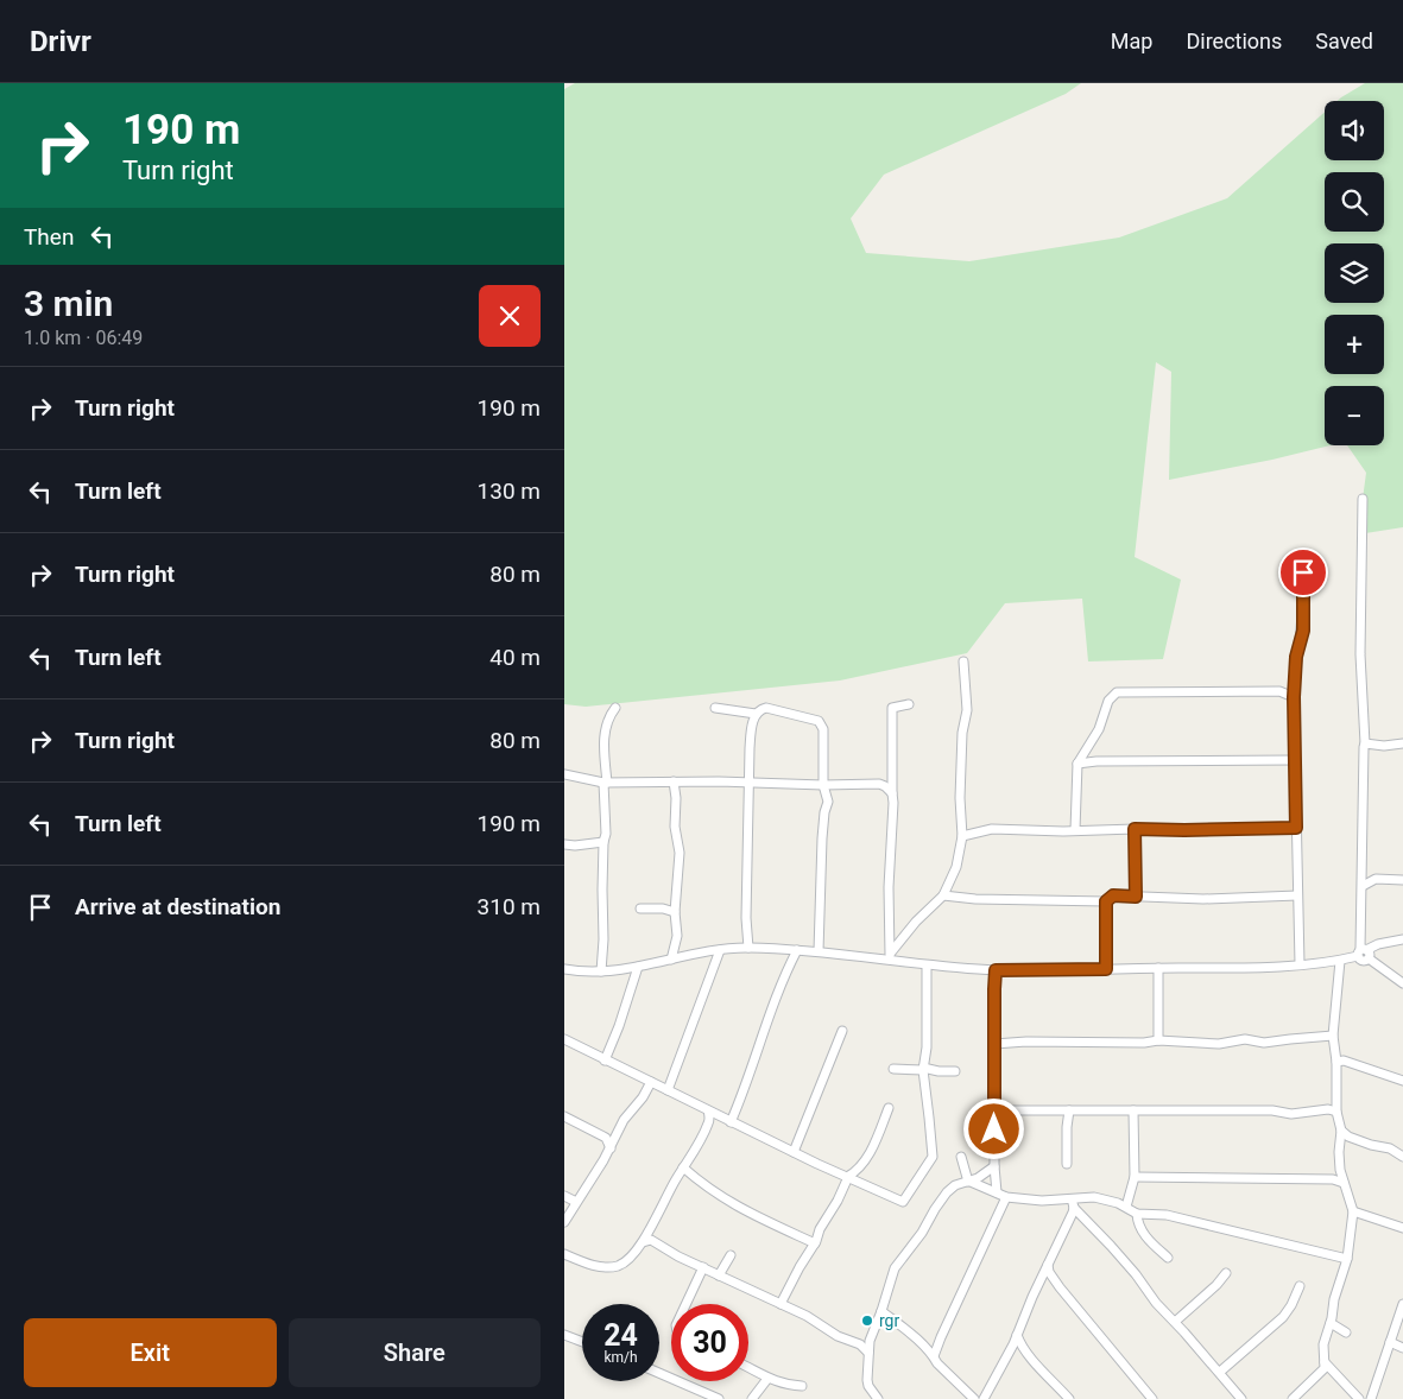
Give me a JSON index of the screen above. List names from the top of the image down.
{
  "places": ["rgr"],
  "page": {
    "header": "Drivr",
    "nav": ["Map", "Directions", "Saved"],
    "turn": ["190 m", "Turn right"],
    "map_buttons": ["+", "−"],
    "then": "Then",
    "heading": ["3 min", "1.0 km · 06:49"],
    "list": [
      {
        "name": "Turn right",
        "value": "190 m"
      },
      {
        "name": "Turn left",
        "value": "130 m"
      },
      {
        "name": "Turn right",
        "value": "80 m"
      },
      {
        "name": "Turn left",
        "value": "40 m"
      },
      {
        "name": "Turn right",
        "value": "80 m"
      },
      {
        "name": "Turn left",
        "value": "190 m"
      },
      {
        "name": "Arrive at destination",
        "value": "310 m"
      }
    ],
    "speed": "24 km/h",
    "limit": "30",
    "buttons": ["Exit", "Share"]
  }
}
